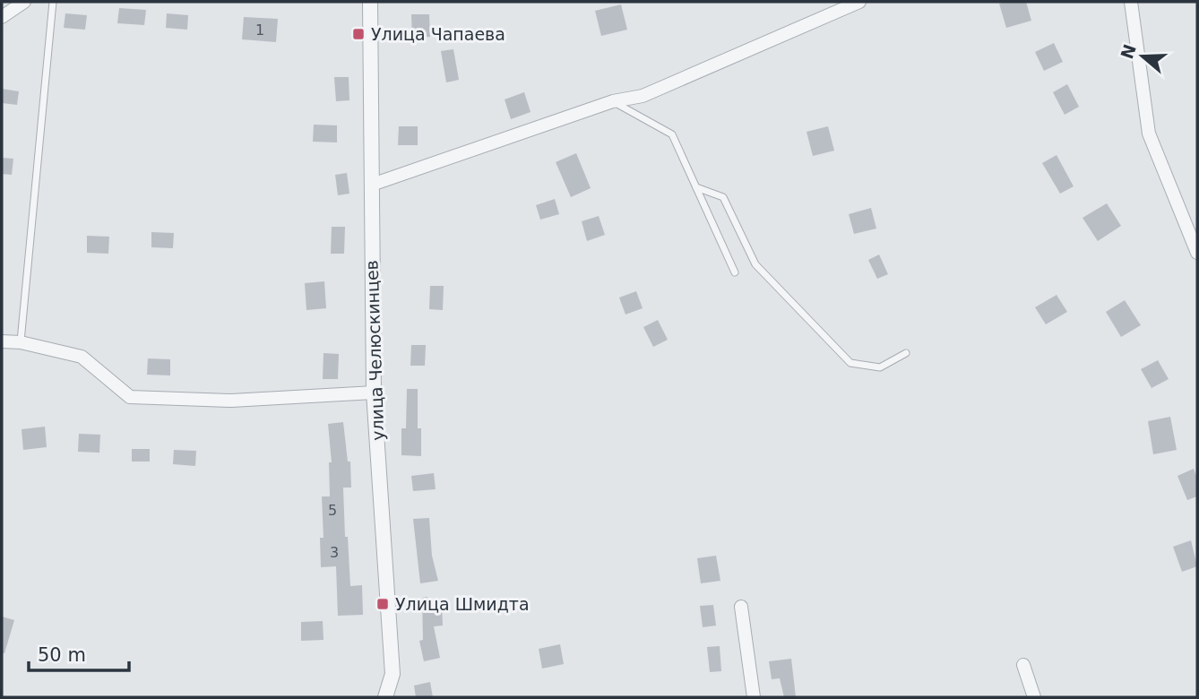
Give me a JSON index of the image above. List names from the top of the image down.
{
  "streets": {
    "street": ["улица Челюскинцев"]
  },
  "places": {
    "transit": ["Улица Чапаева", "Улица Шмидта"]
  },
  "house_numbers": ["1", "5", "3"],
  "scale_bar": "50 m",
  "north": "left"
}
